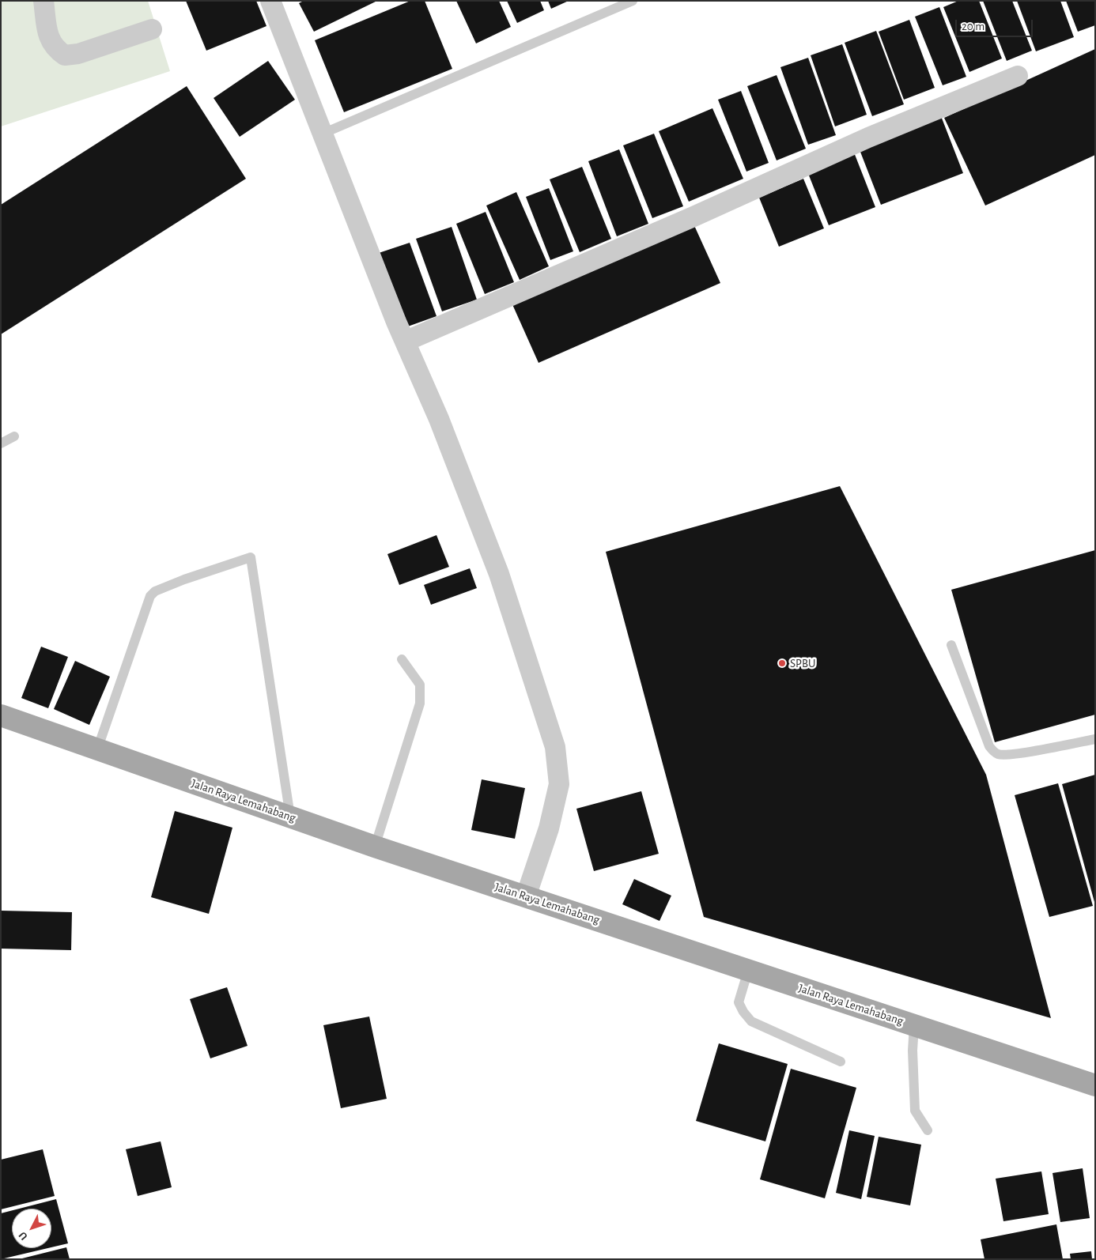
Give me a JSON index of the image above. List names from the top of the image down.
{
  "streets": {
    "main road": ["Jalan Raya Lemahabang"]
  },
  "places": ["SPBU"],
  "scale_bar": "20 m",
  "north": "bottom left"
}
